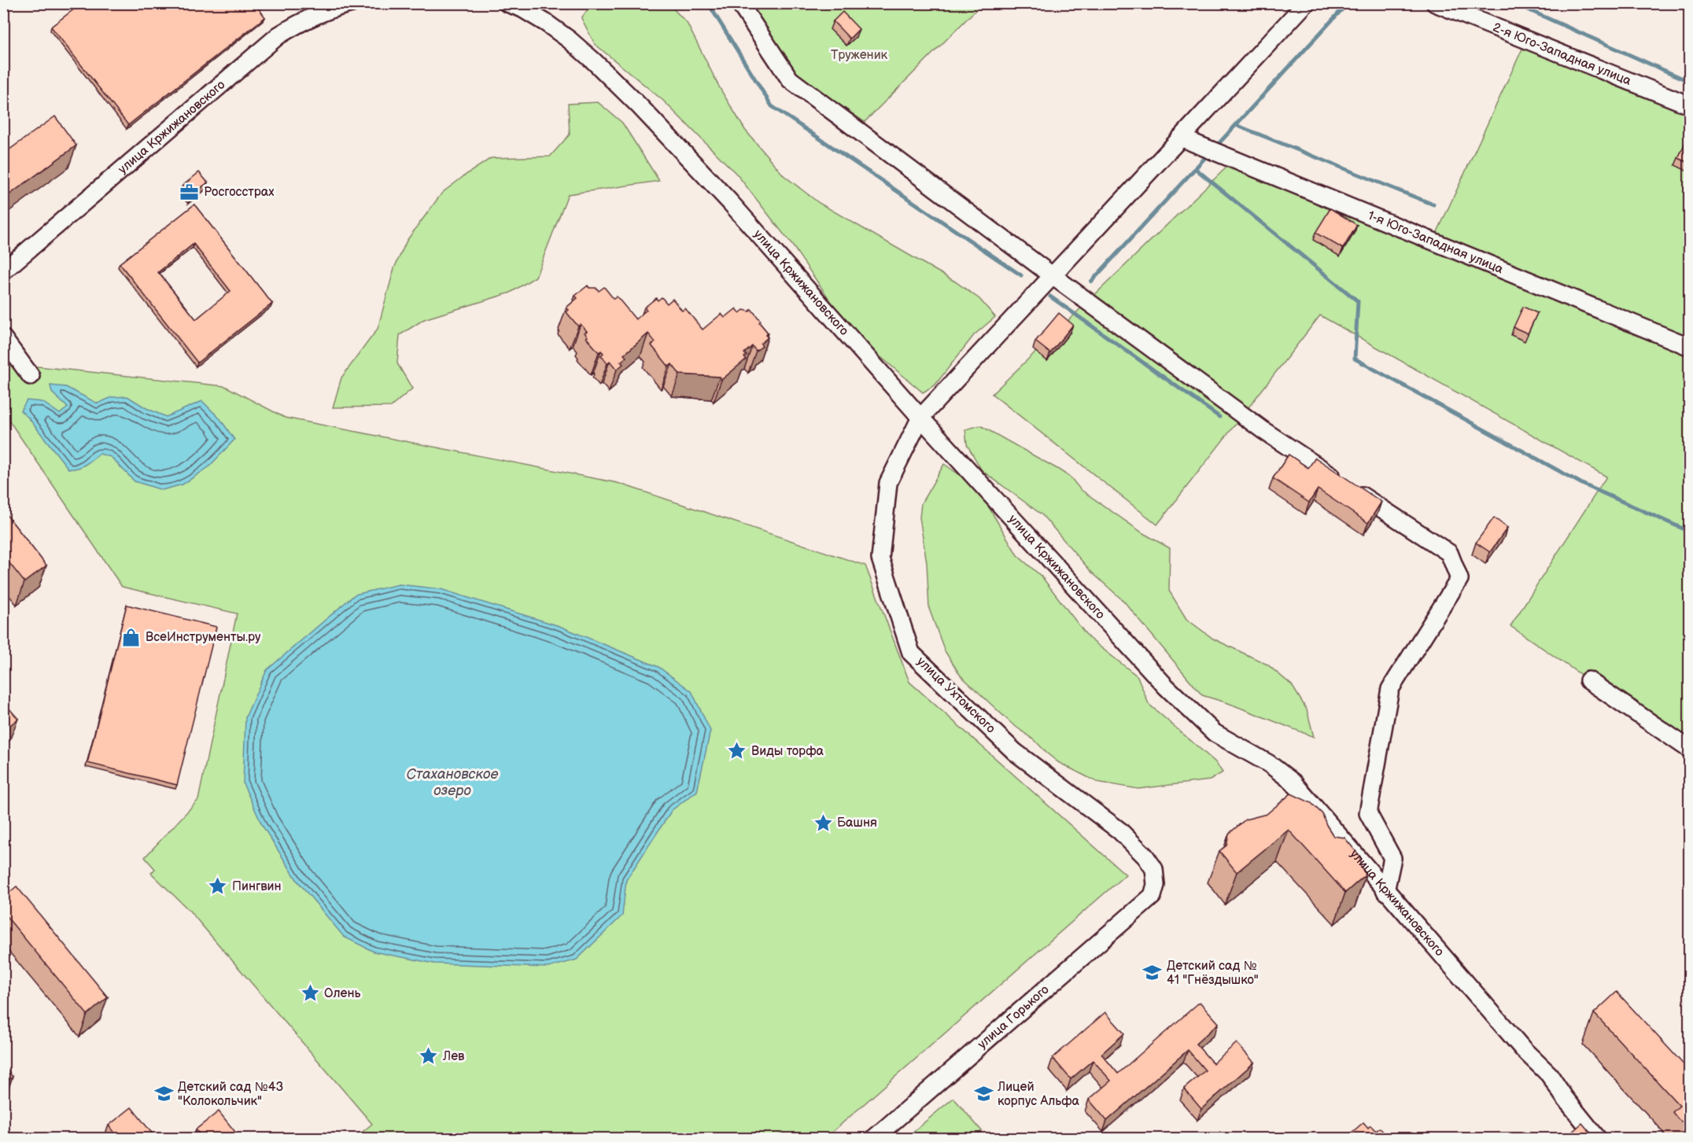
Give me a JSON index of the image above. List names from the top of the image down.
{
  "streets": {
    "street": [
      "2-я Юго-Западная улица",
      "улица Кржижановского",
      "1-я Юго-Западная улица",
      "улица Ухтомского",
      "улица Горького"
    ]
  },
  "crossings": [
    ["улица Кржижановского", "улица Ухтомского"],
    ["1-я Юго-Западная улица", "улица Ухтомского"],
    ["улица Ухтомского", "улица Горького"]
  ],
  "water": ["Стахановское озеро"],
  "parks": ["Труженик"],
  "places": {
    "office": ["Росгосстрах"],
    "shop": ["ВсеИнструменты.ру"],
    "place": [
      "Виды торфа",
      "Башня",
      "Пингвин",
      "Олень",
      "Лев"
    ],
    "school or university": ["Детский сад № 41 \"Гнёздышко\"", "Детский сад №43 \"Колокольчик\"", "Лицей корпус Альфа"]
  }
}
